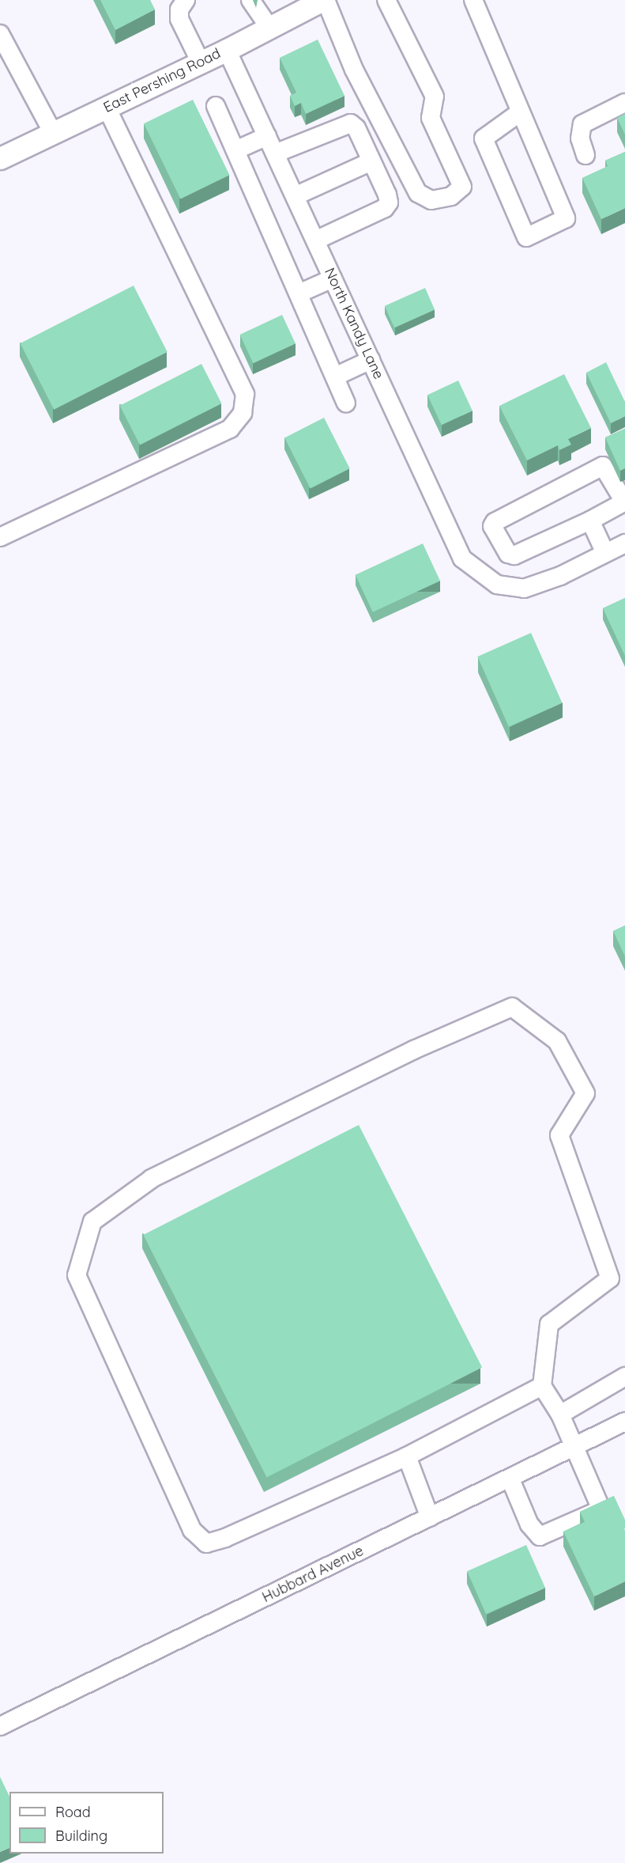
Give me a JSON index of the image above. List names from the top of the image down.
{
  "streets": {
    "main road": ["East Pershing Road"],
    "street": ["North Kandy Lane", "Hubbard Avenue"]
  },
  "crossings": [
    ["East Pershing Road", "North Kandy Lane"]
  ],
  "legend": ["Road", "Building"]
}
